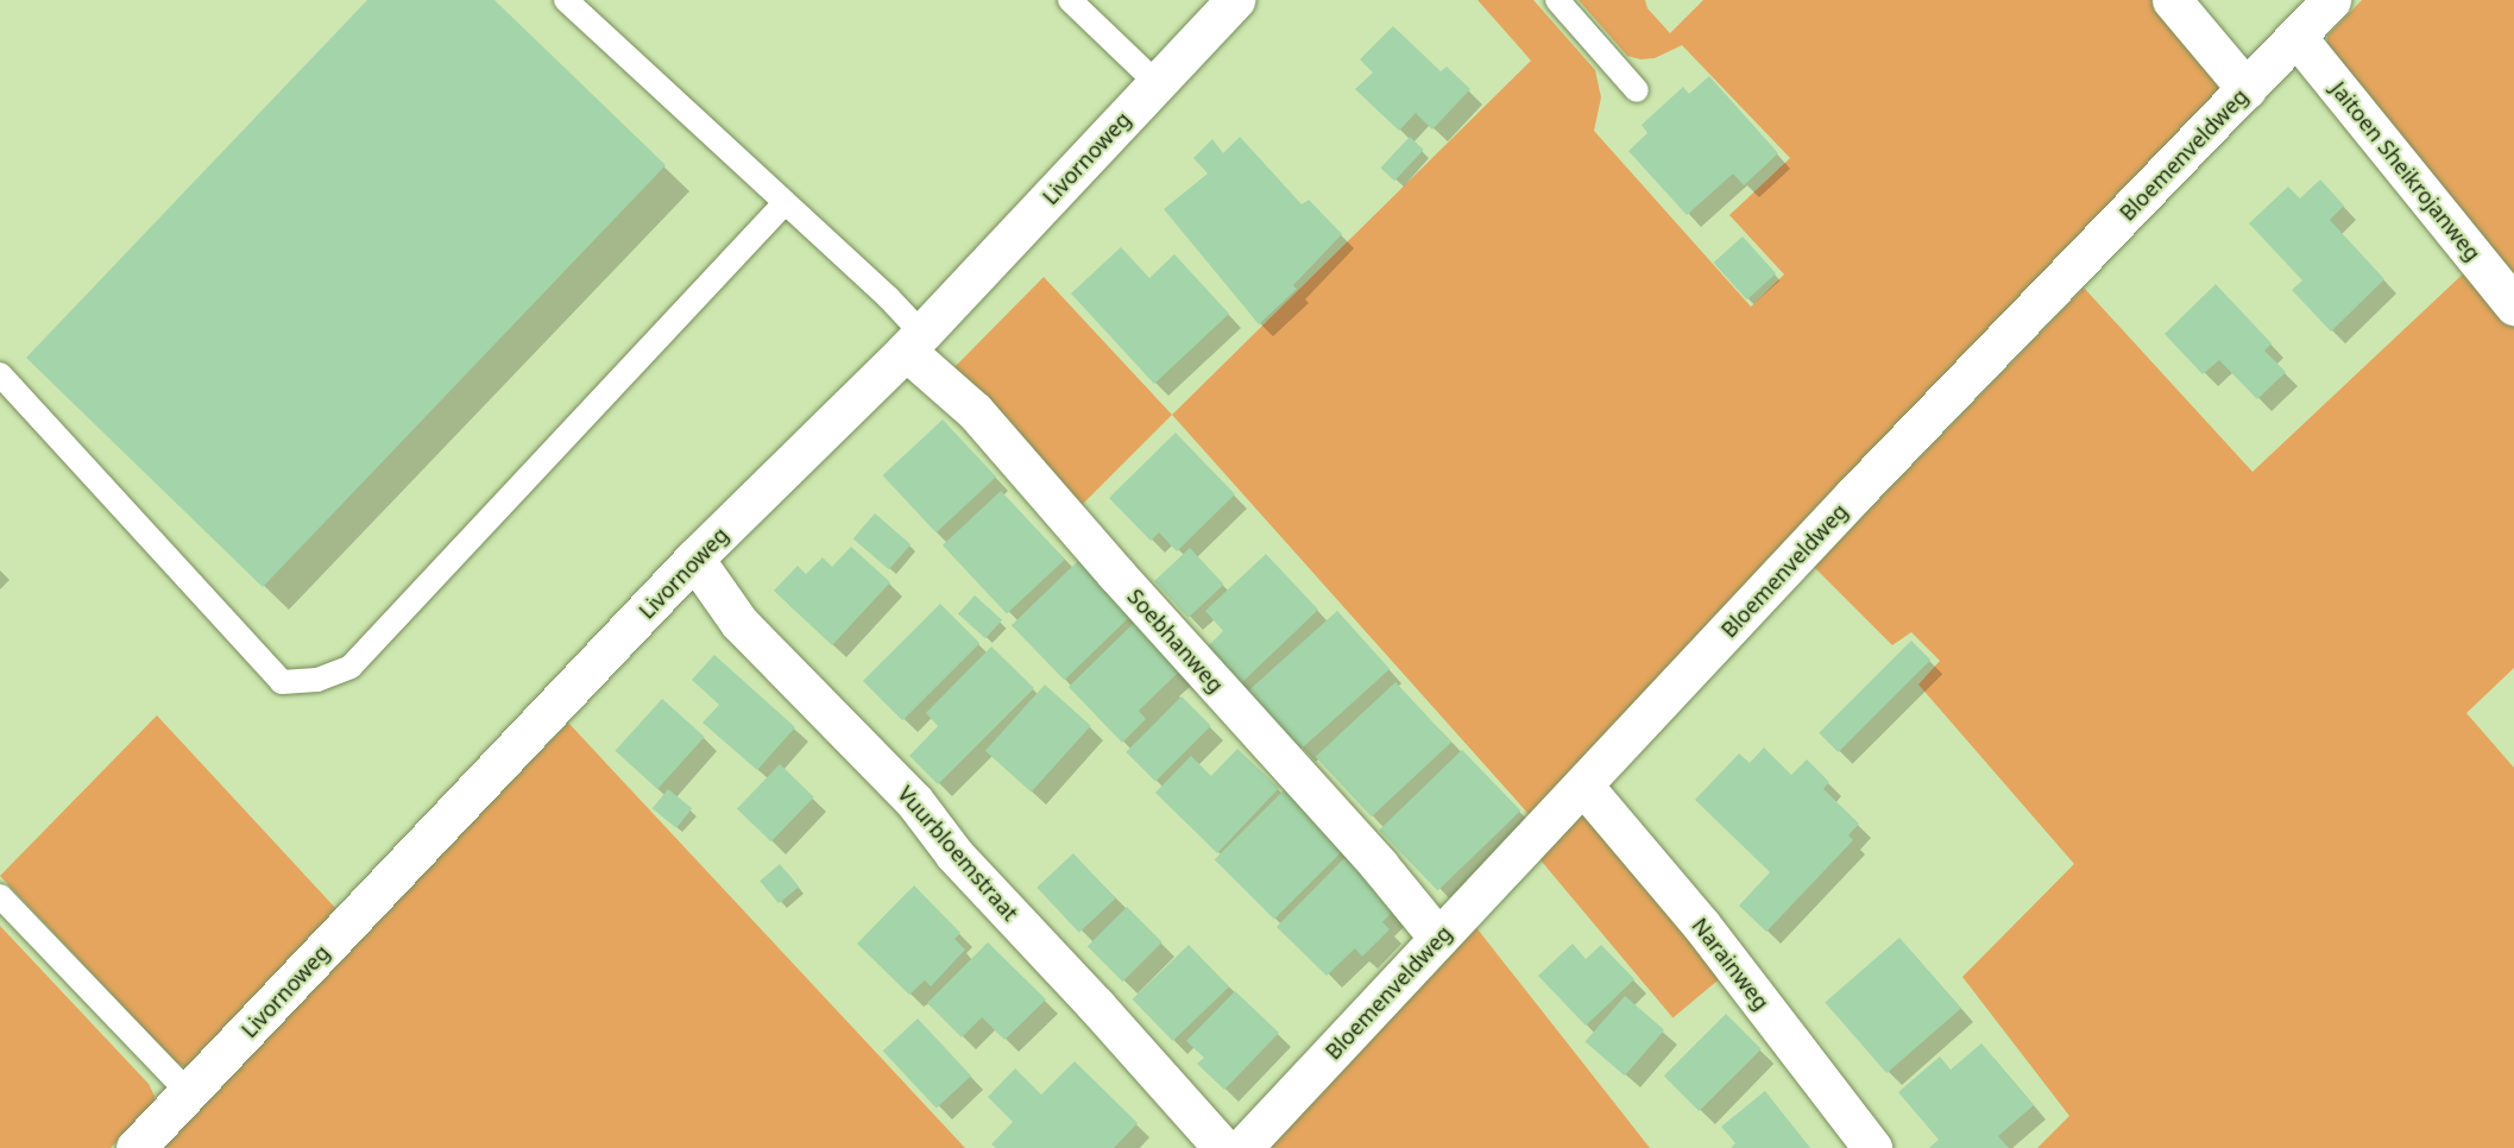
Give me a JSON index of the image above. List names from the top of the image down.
{
  "streets": {
    "street": [
      "Bloemenveldweg",
      "Livornoweg",
      "Jaitoen Sheikrojanweg",
      "Soebhanweg",
      "Vuurbloemstraat",
      "Narainweg"
    ]
  },
  "crossings": [
    ["Bloemenveldweg", "Jaitoen Sheikrojanweg"],
    ["Bloemenveldweg", "Soebhanweg"],
    ["Bloemenveldweg", "Narainweg"],
    ["Livornoweg", "Soebhanweg"],
    ["Livornoweg", "Vuurbloemstraat"]
  ]
}
